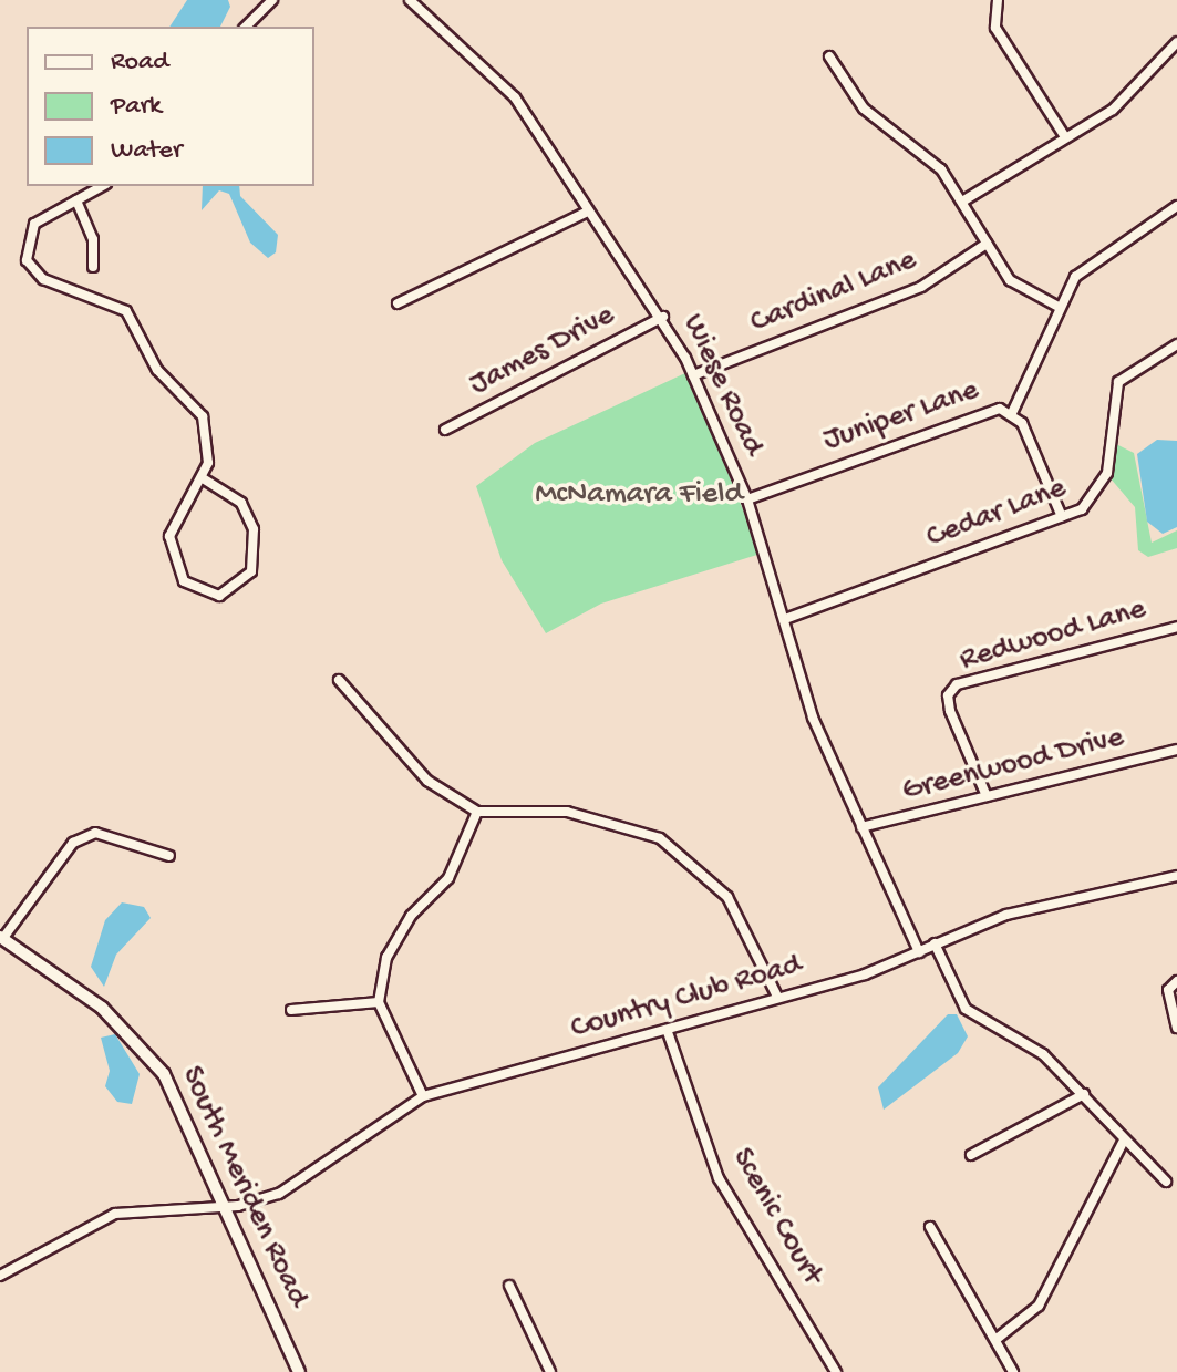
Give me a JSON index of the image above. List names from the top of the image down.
{
  "streets": {
    "main road": ["South Meriden Road"],
    "street": [
      "Cardinal Lane",
      "James Drive",
      "Wiese Road",
      "Juniper Lane",
      "Cedar Lane",
      "Redwood Lane",
      "Greenwood Drive",
      "Country Club Road",
      "Scenic Court"
    ]
  },
  "crossings": [
    ["Cardinal Lane", "Wiese Road"],
    ["James Drive", "Wiese Road"],
    ["Wiese Road", "Juniper Lane"],
    ["Wiese Road", "Cedar Lane"],
    ["Wiese Road", "Greenwood Drive"],
    ["Wiese Road", "Country Club Road"],
    ["Juniper Lane", "Cedar Lane"],
    ["Redwood Lane", "Greenwood Drive"],
    ["Country Club Road", "South Meriden Road"],
    ["Country Club Road", "Scenic Court"]
  ],
  "parks": ["McNamara Field"],
  "legend": ["Road", "Park", "Water"]
}
